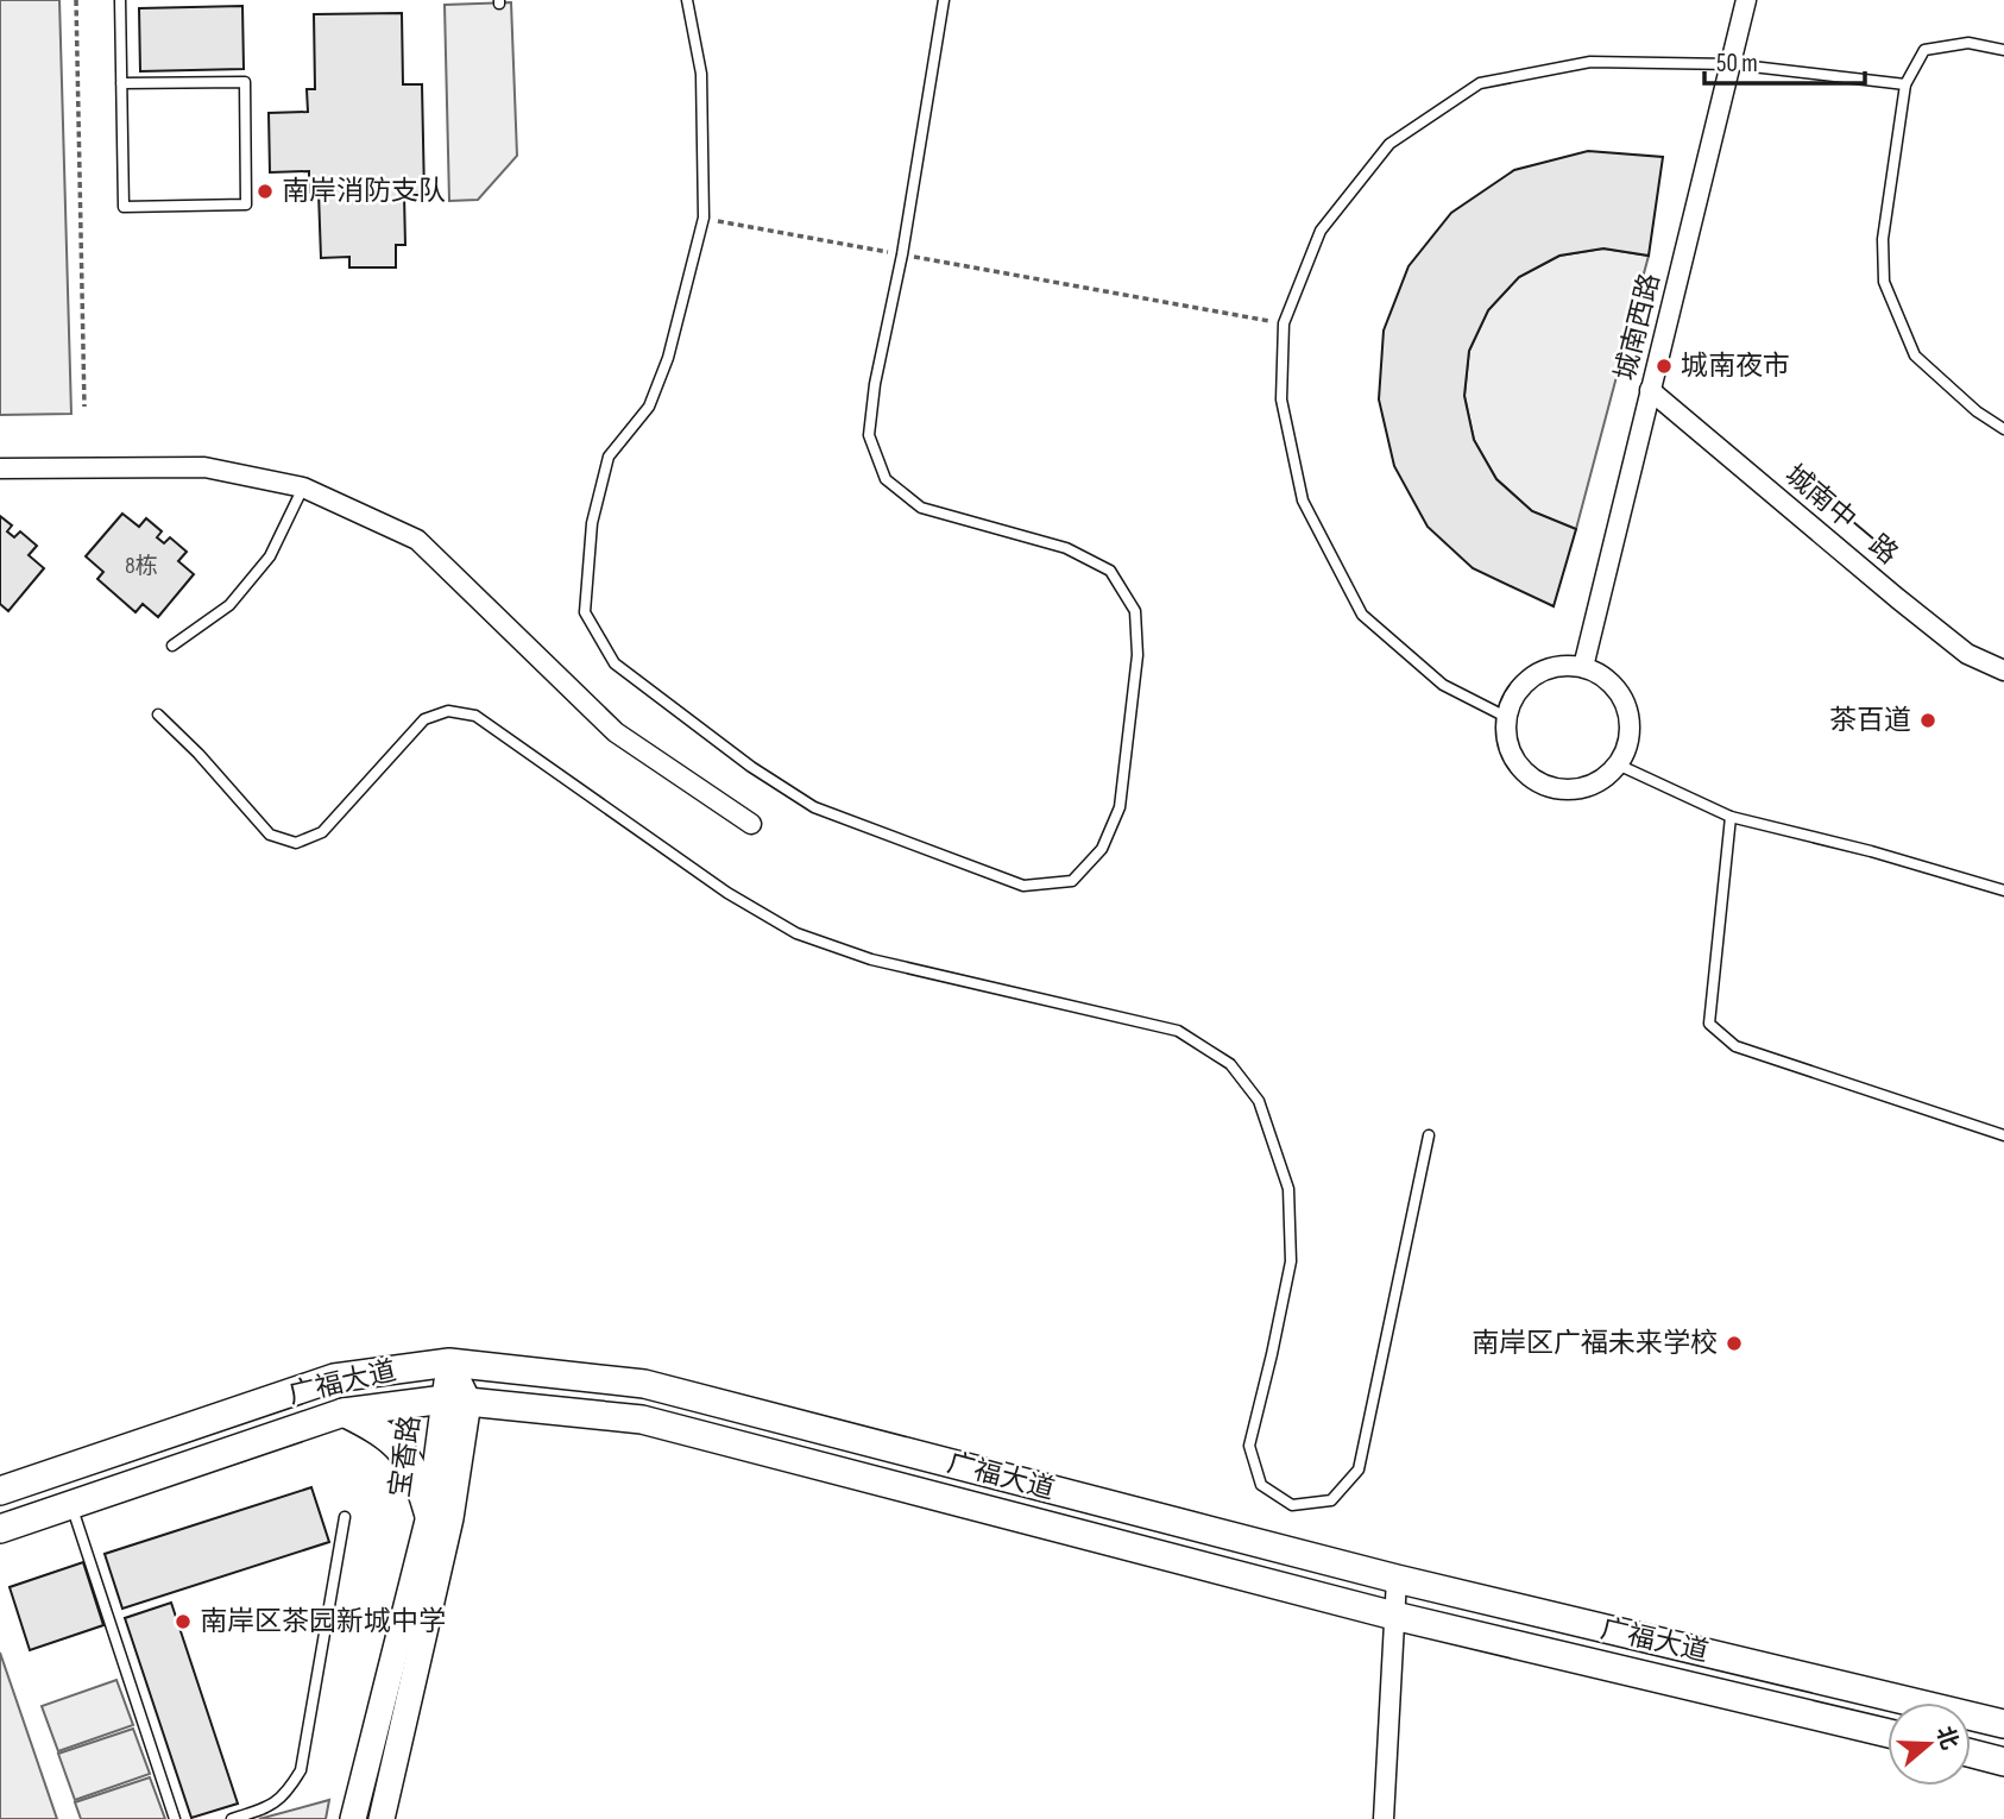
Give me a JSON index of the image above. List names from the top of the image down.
{
  "streets": {
    "main road": ["广福大道"],
    "street": ["城南西路", "城南中一路", "宝香路"]
  },
  "crossings": [
    ["城南西路", "城南中一路"],
    ["广福大道", "宝香路"]
  ],
  "places": [
    "南岸消防支队",
    "城南夜市",
    "茶百道",
    "南岸区广福未来学校",
    "南岸区茶园新城中学"
  ],
  "house_numbers": ["8栋"],
  "scale_bar": "50 m",
  "north": "right"
}
